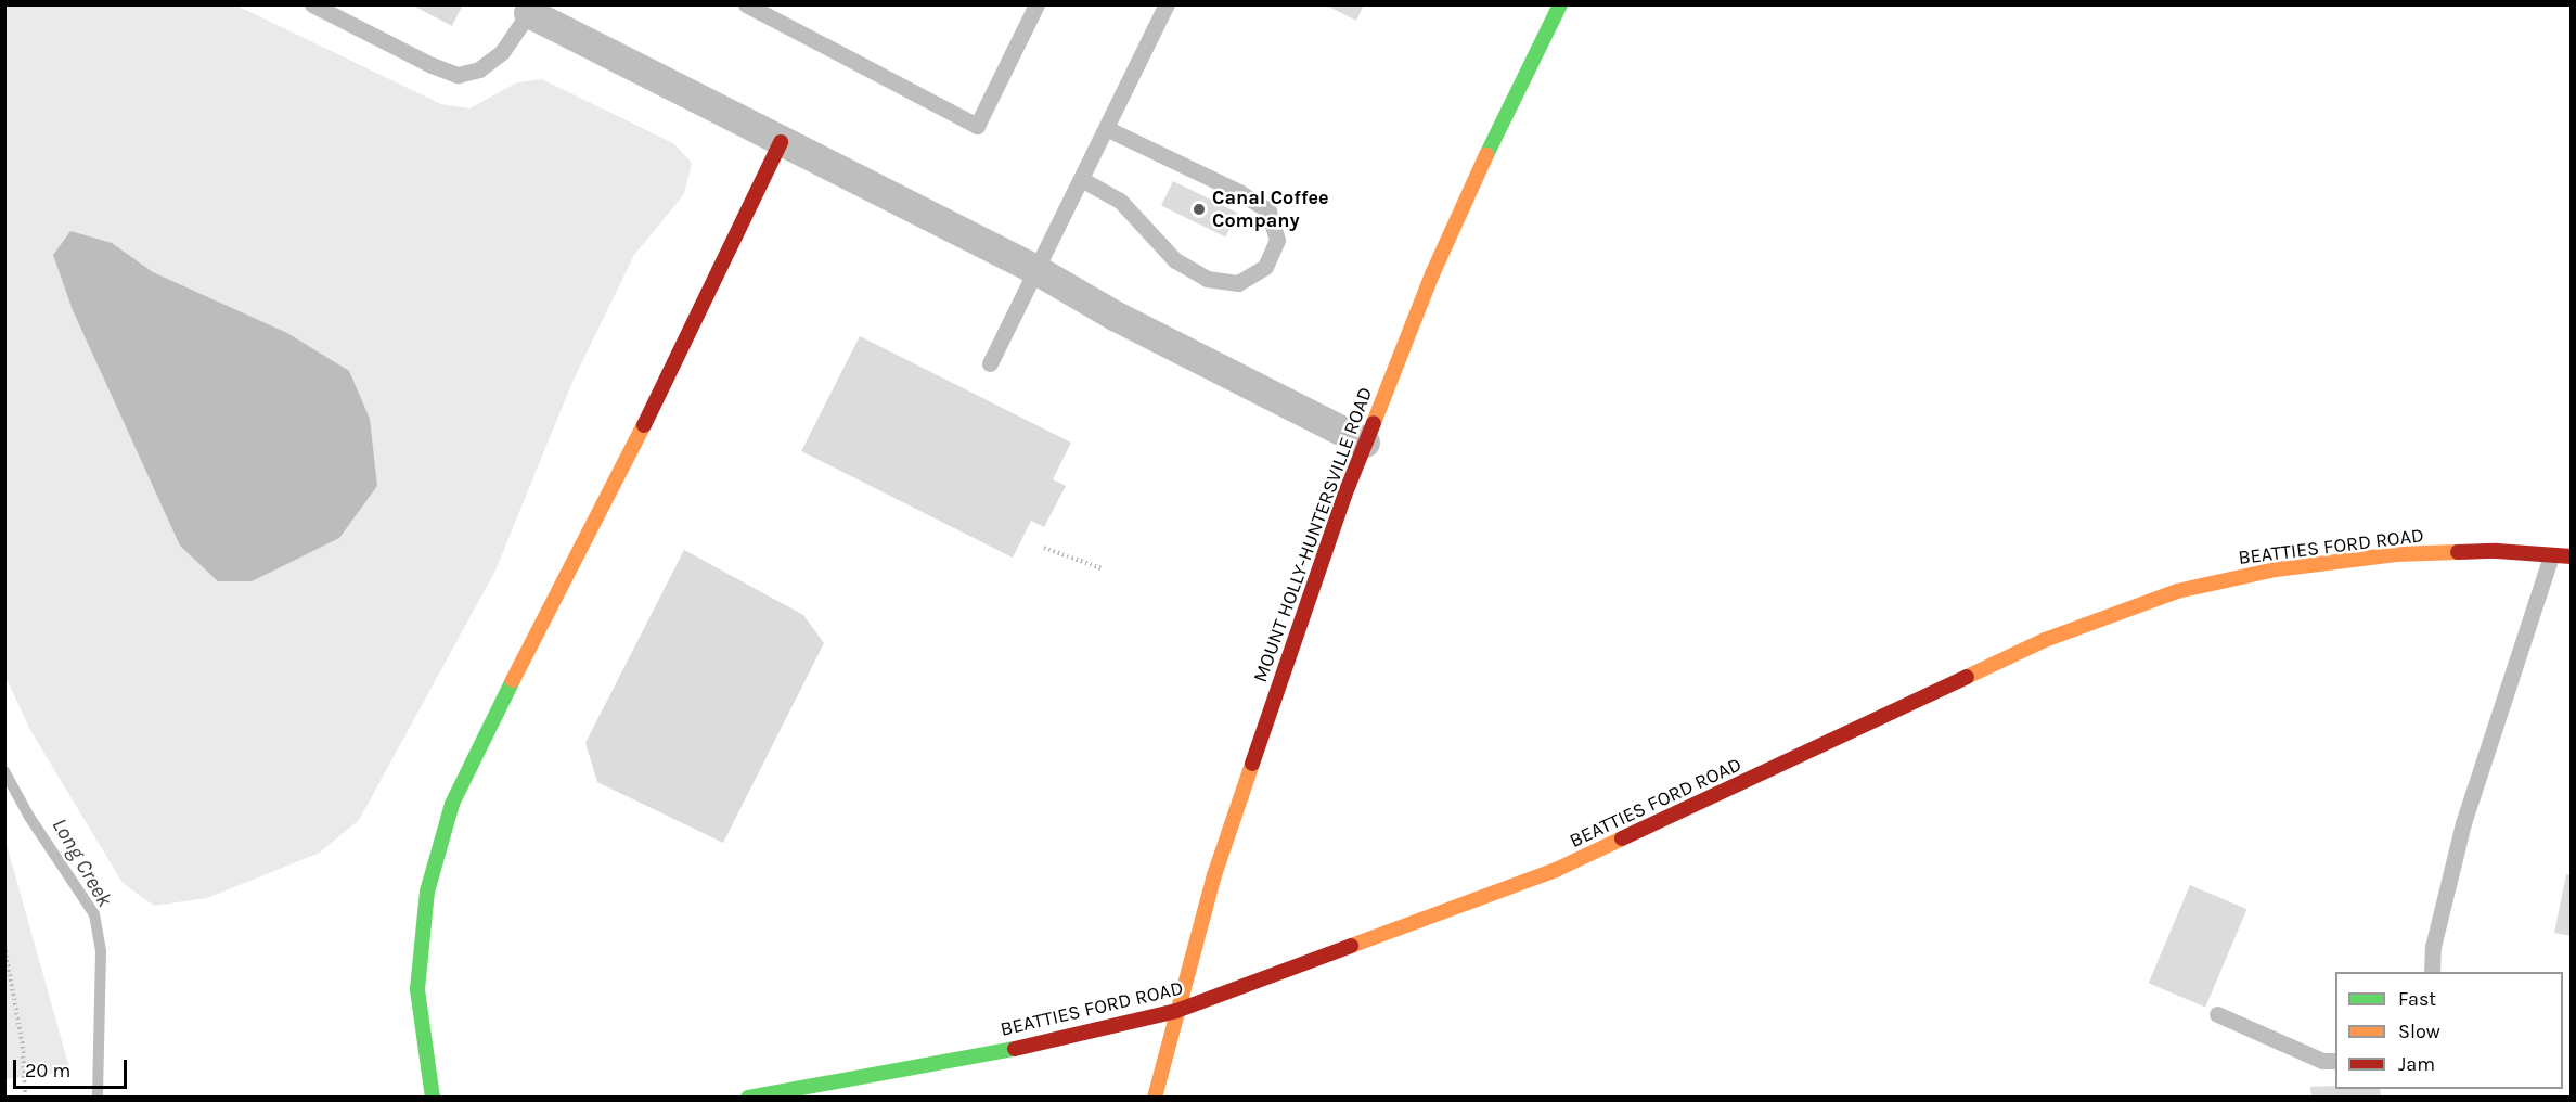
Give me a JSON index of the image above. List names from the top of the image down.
{
  "streets": {
    "main road": ["MOUNT HOLLY-HUNTERSVILLE ROAD", "BEATTIES FORD ROAD"]
  },
  "crossings": [
    ["MOUNT HOLLY-HUNTERSVILLE ROAD", "BEATTIES FORD ROAD"]
  ],
  "water": ["Long Creek"],
  "places": ["Canal Coffee Company"],
  "legend": ["Fast", "Slow", "Jam"],
  "scale_bar": "20 m"
}
